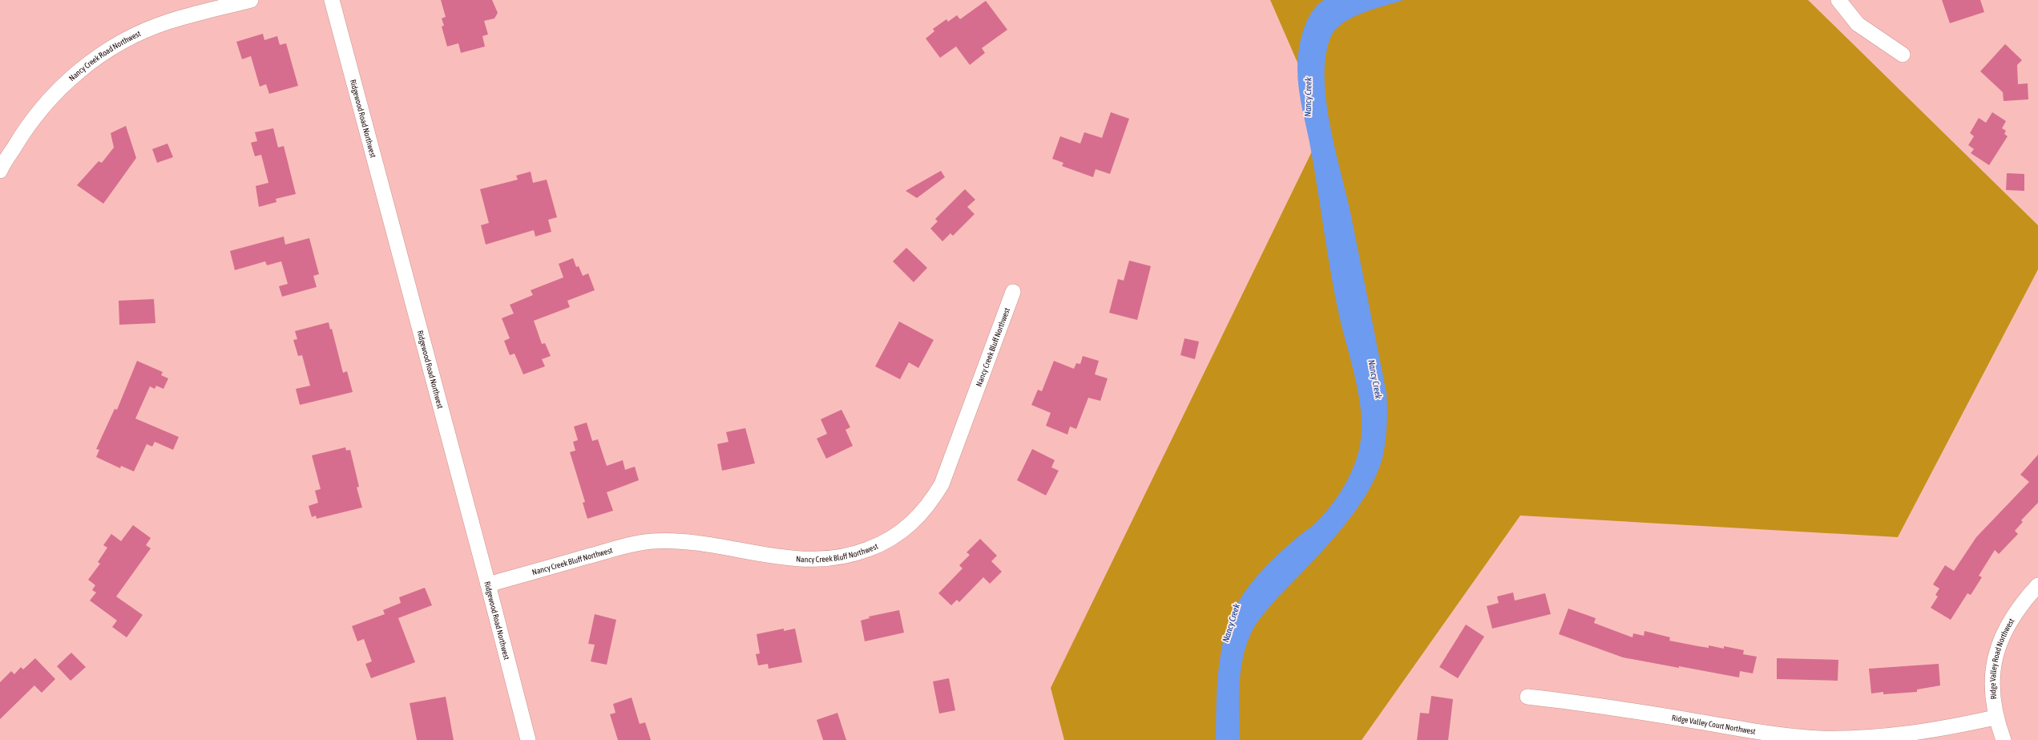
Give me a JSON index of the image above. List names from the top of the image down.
{
  "streets": {
    "street": [
      "Nancy Creek Road Northwest",
      "Ridgewood Road Northwest",
      "Nancy Creek Bluff Northwest",
      "Ridge Valley Road Northwest",
      "Ridge Valley Court Northwest"
    ]
  },
  "crossings": [
    ["Ridgewood Road Northwest", "Nancy Creek Bluff Northwest"],
    ["Ridge Valley Road Northwest", "Ridge Valley Court Northwest"]
  ],
  "water": ["Nancy Creek"]
}
